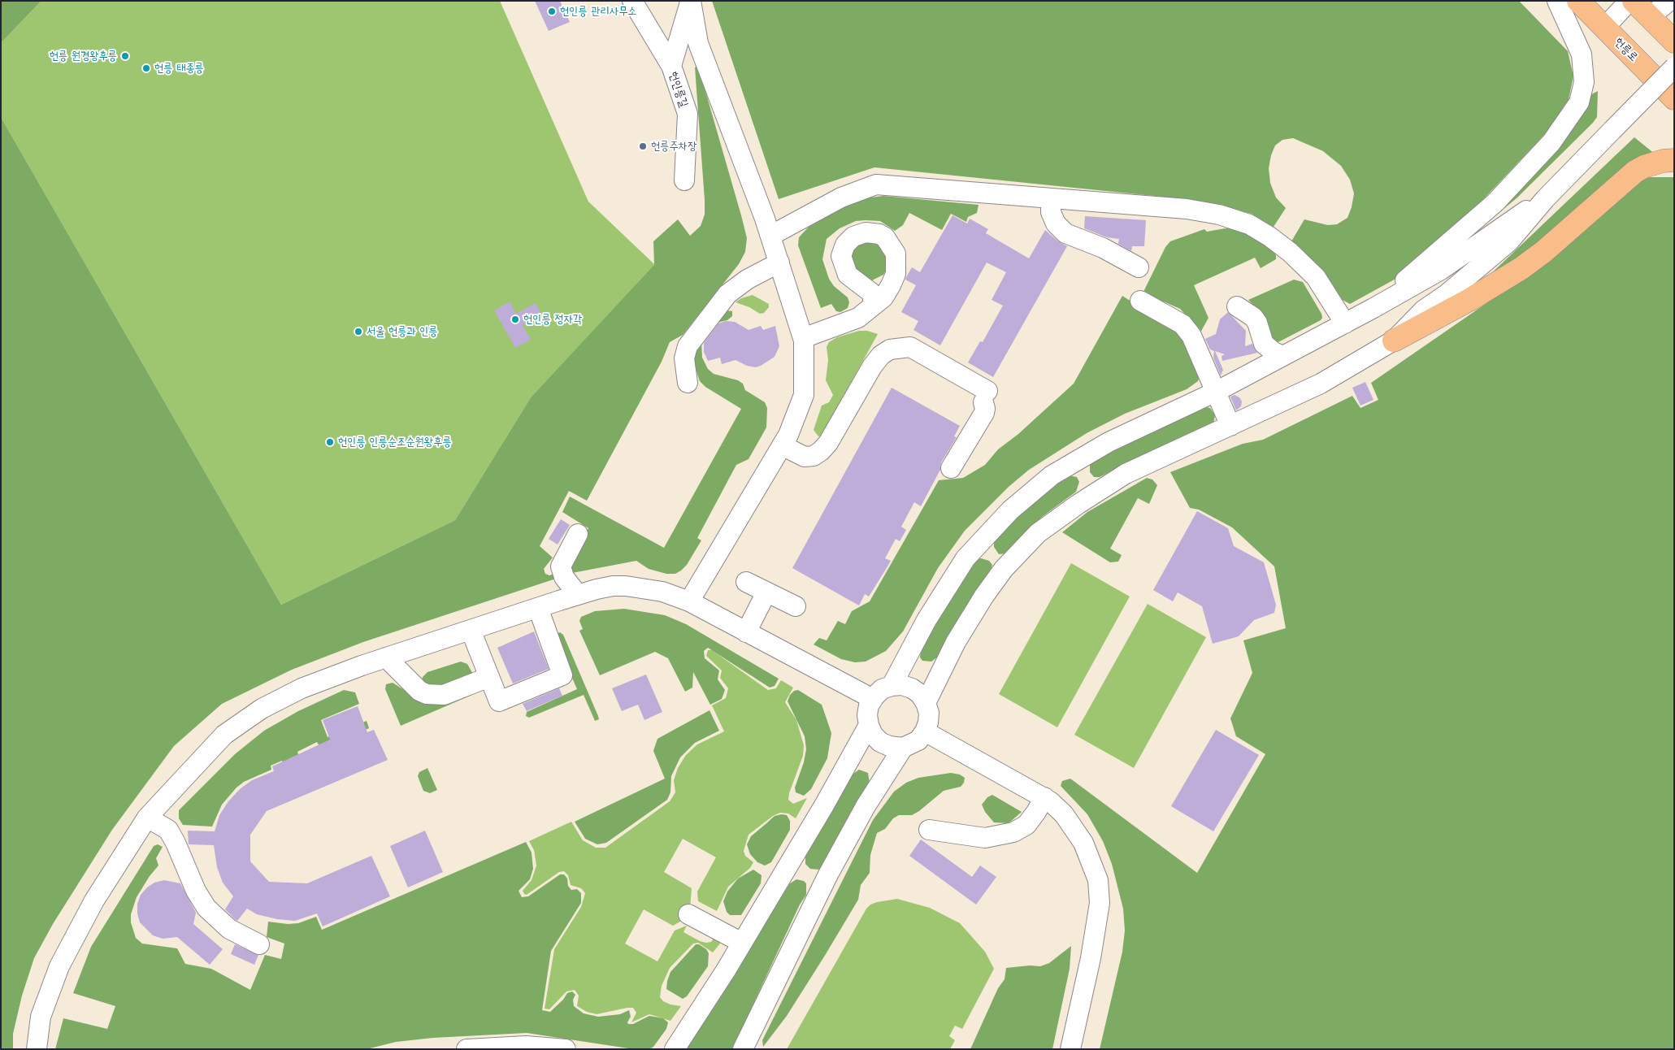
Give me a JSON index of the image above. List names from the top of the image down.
{
  "streets": {
    "main road": ["헌릉로"],
    "street": ["헌인릉길"]
  },
  "places": [
    "헌인릉 관리사무소",
    "헌릉 원경왕후릉",
    "헌릉 태종릉",
    "헌릉주차장",
    "헌인릉 정자각",
    "서울 헌릉과 인릉",
    "헌인릉 인릉순조순원왕후릉"
  ]
}
